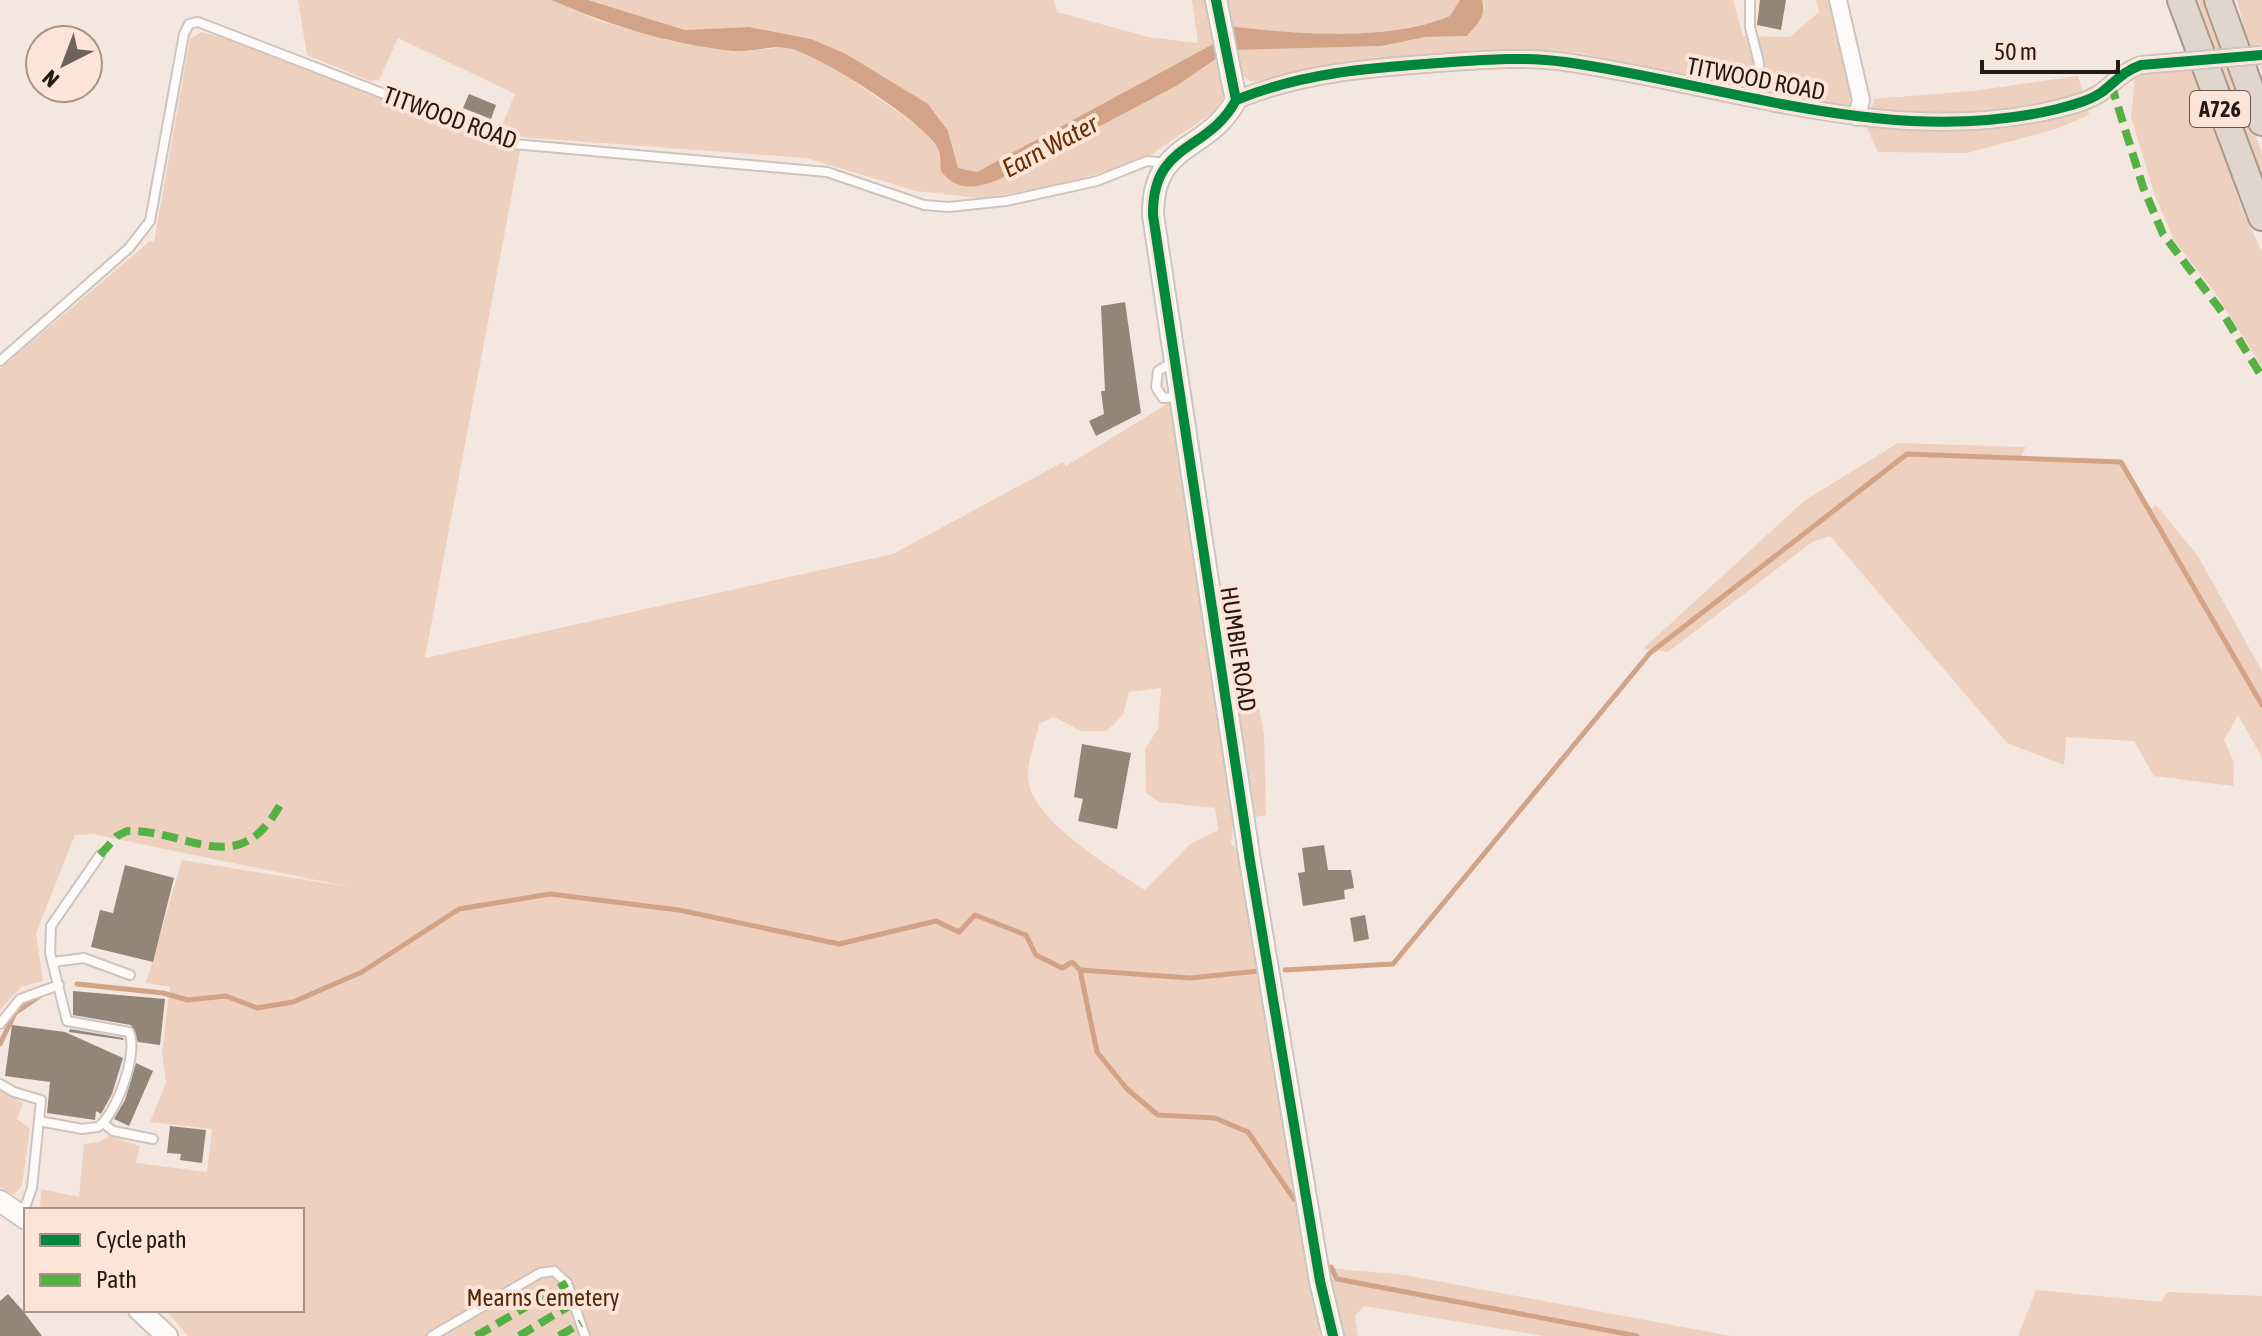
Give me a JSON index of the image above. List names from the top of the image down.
{
  "streets": {
    "highway": ["A726"],
    "street": ["TITWOOD ROAD", "HUMBIE ROAD"]
  },
  "crossings": [
    ["TITWOOD ROAD", "HUMBIE ROAD"]
  ],
  "water": ["Earn Water"],
  "parks": ["Mearns Cemetery"],
  "legend": ["Cycle path", "Path"],
  "scale_bar": "50 m",
  "north": "bottom left"
}
